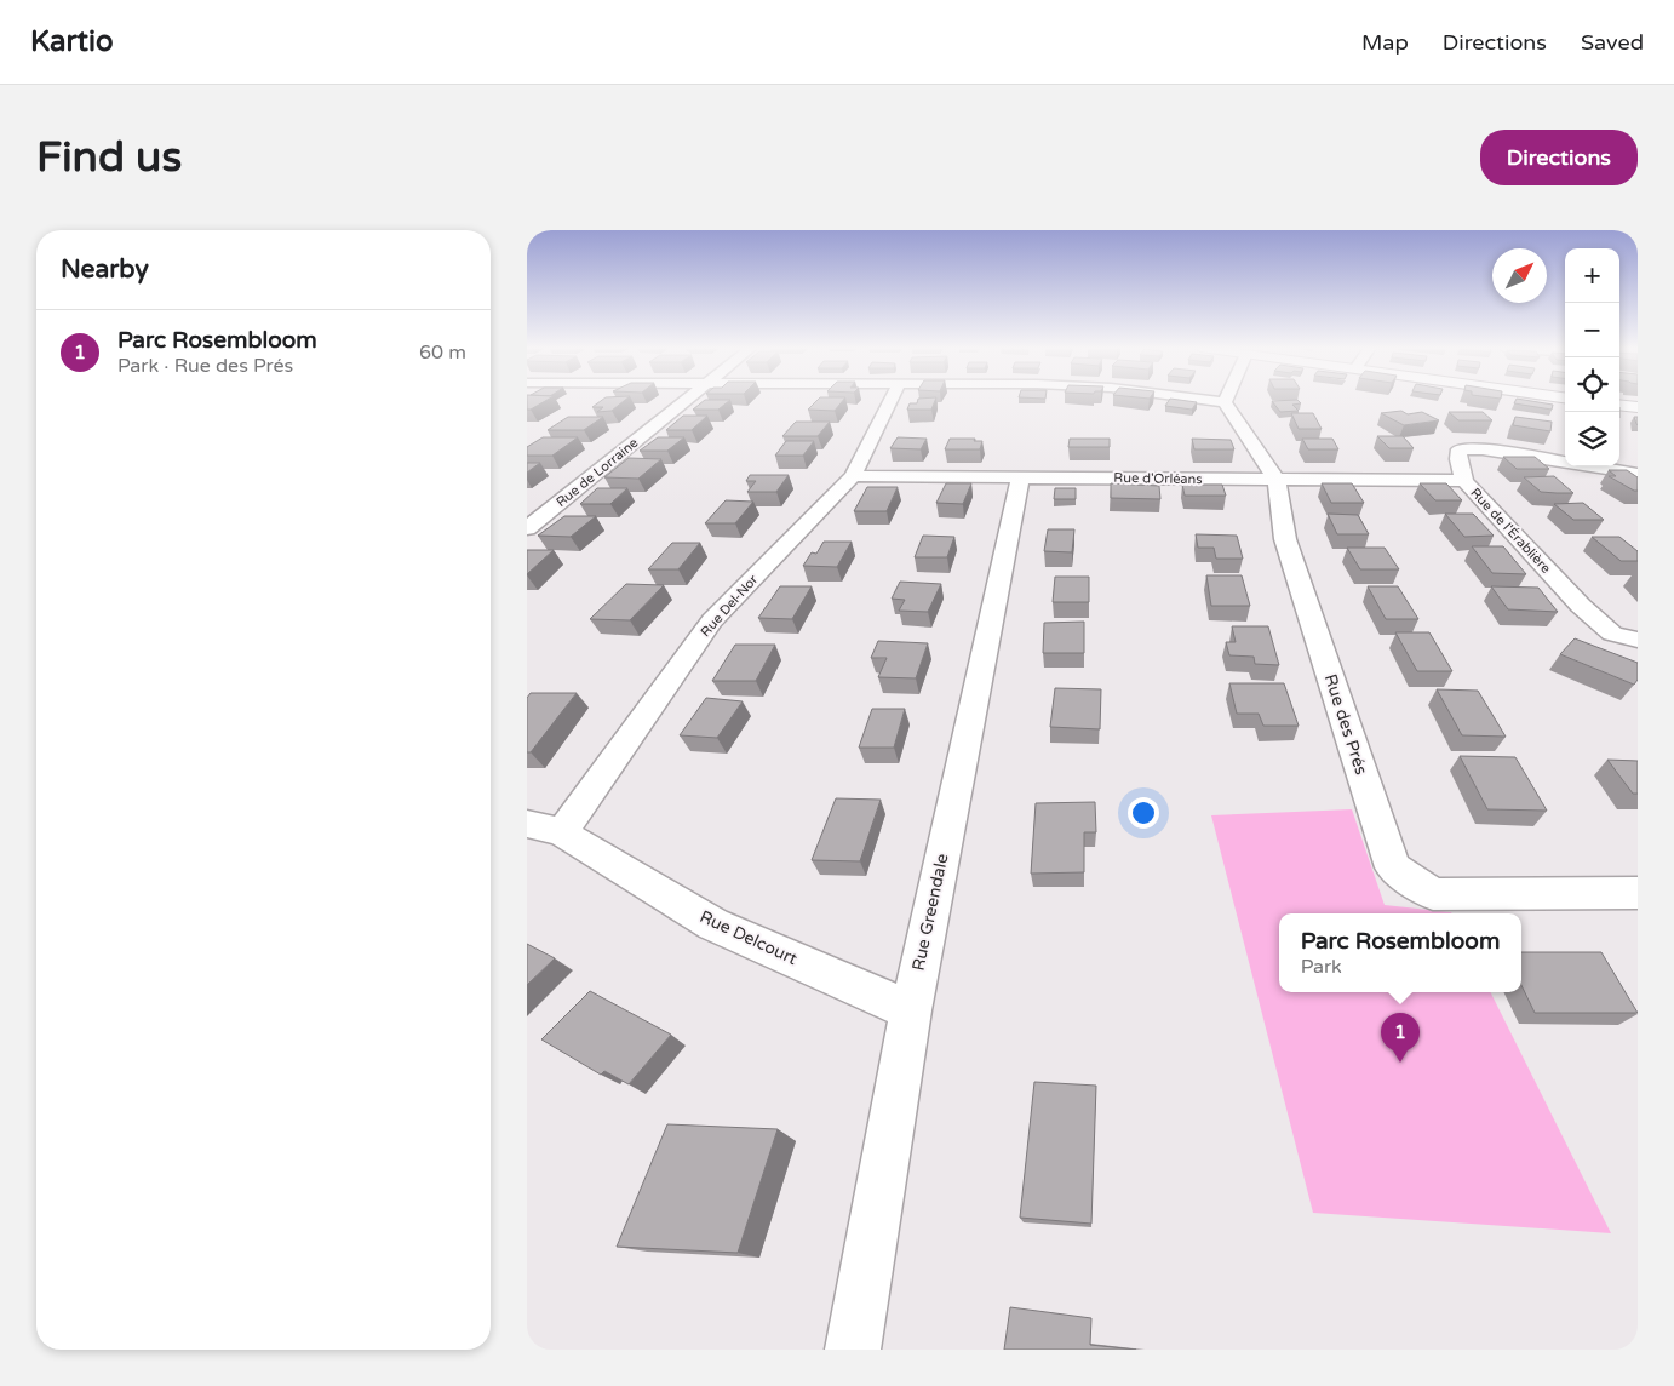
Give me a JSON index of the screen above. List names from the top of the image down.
{
  "streets": {
    "street": [
      "Rue de Lorraine",
      "Rue d'Orléans",
      "Rue de l'Érablière",
      "Rue Del-Nor",
      "Rue des Prés",
      "Rue Greendale",
      "Rue Delcourt"
    ]
  },
  "crossings": [
    ["Rue d'Orléans", "Rue de l'Érablière"],
    ["Rue d'Orléans", "Rue Del-Nor"],
    ["Rue d'Orléans", "Rue des Prés"],
    ["Rue d'Orléans", "Rue Greendale"],
    ["Rue Del-Nor", "Rue Delcourt"],
    ["Rue Greendale", "Rue Delcourt"]
  ],
  "north": "top right",
  "page": {
    "header": "Kartio",
    "nav": ["Map", "Directions", "Saved"],
    "buttons": "Directions",
    "title": "Find us",
    "heading": "Nearby",
    "map_buttons": ["+", "−"],
    "list": [
      {
        "mark": "1",
        "name": "Parc Rosembloom",
        "note": "Park · Rue des Prés",
        "value": "60 m"
      }
    ],
    "popup": ["Parc Rosembloom", "Park"],
    "pins": "1"
  }
}
